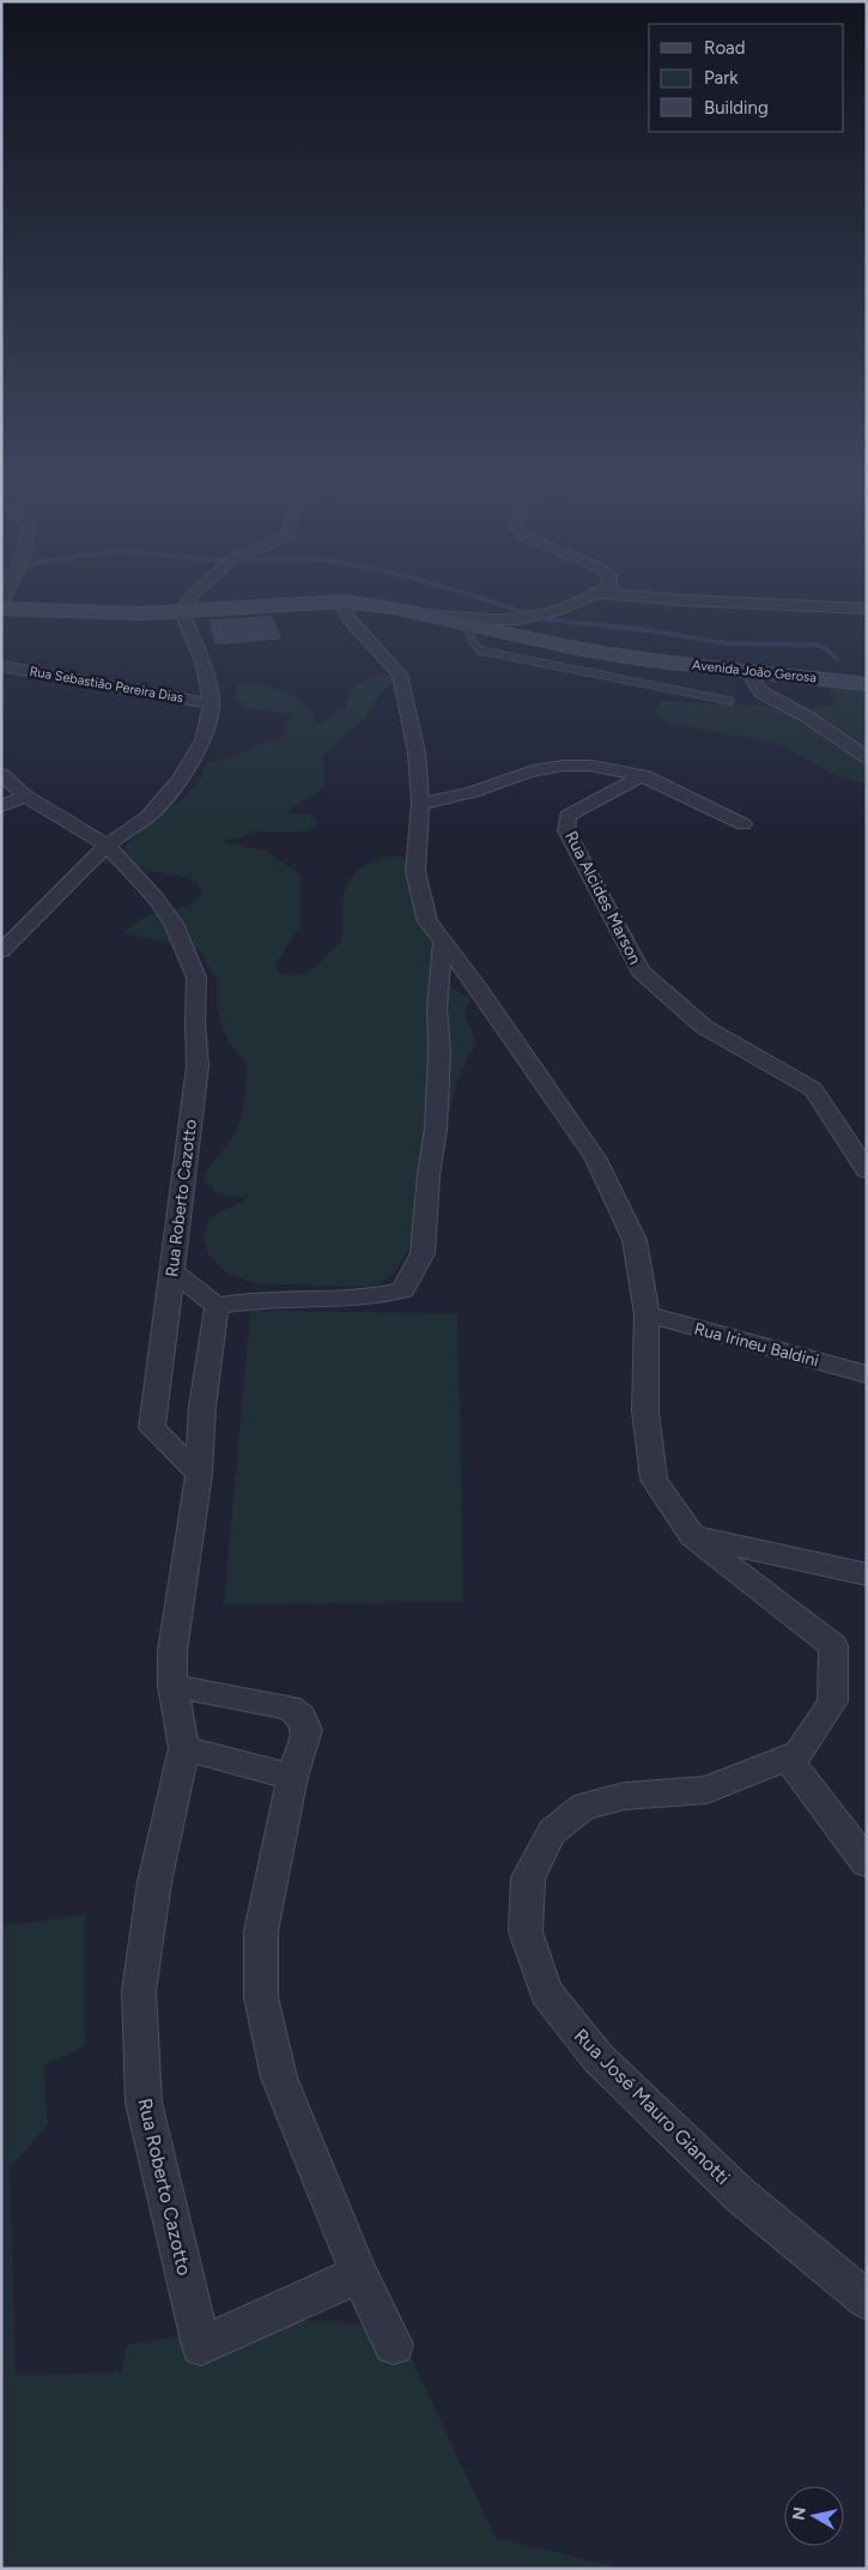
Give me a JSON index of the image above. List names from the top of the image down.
{
  "streets": {
    "main road": ["Avenida João Gerosa"],
    "street": [
      "Rua Sebastião Pereira Dias",
      "Rua Alcides Marson",
      "Rua Roberto Cazotto",
      "Rua Irineu Baldini",
      "Rua José Mauro Gianotti"
    ]
  },
  "legend": ["Road", "Park", "Building"],
  "north": "left"
}
